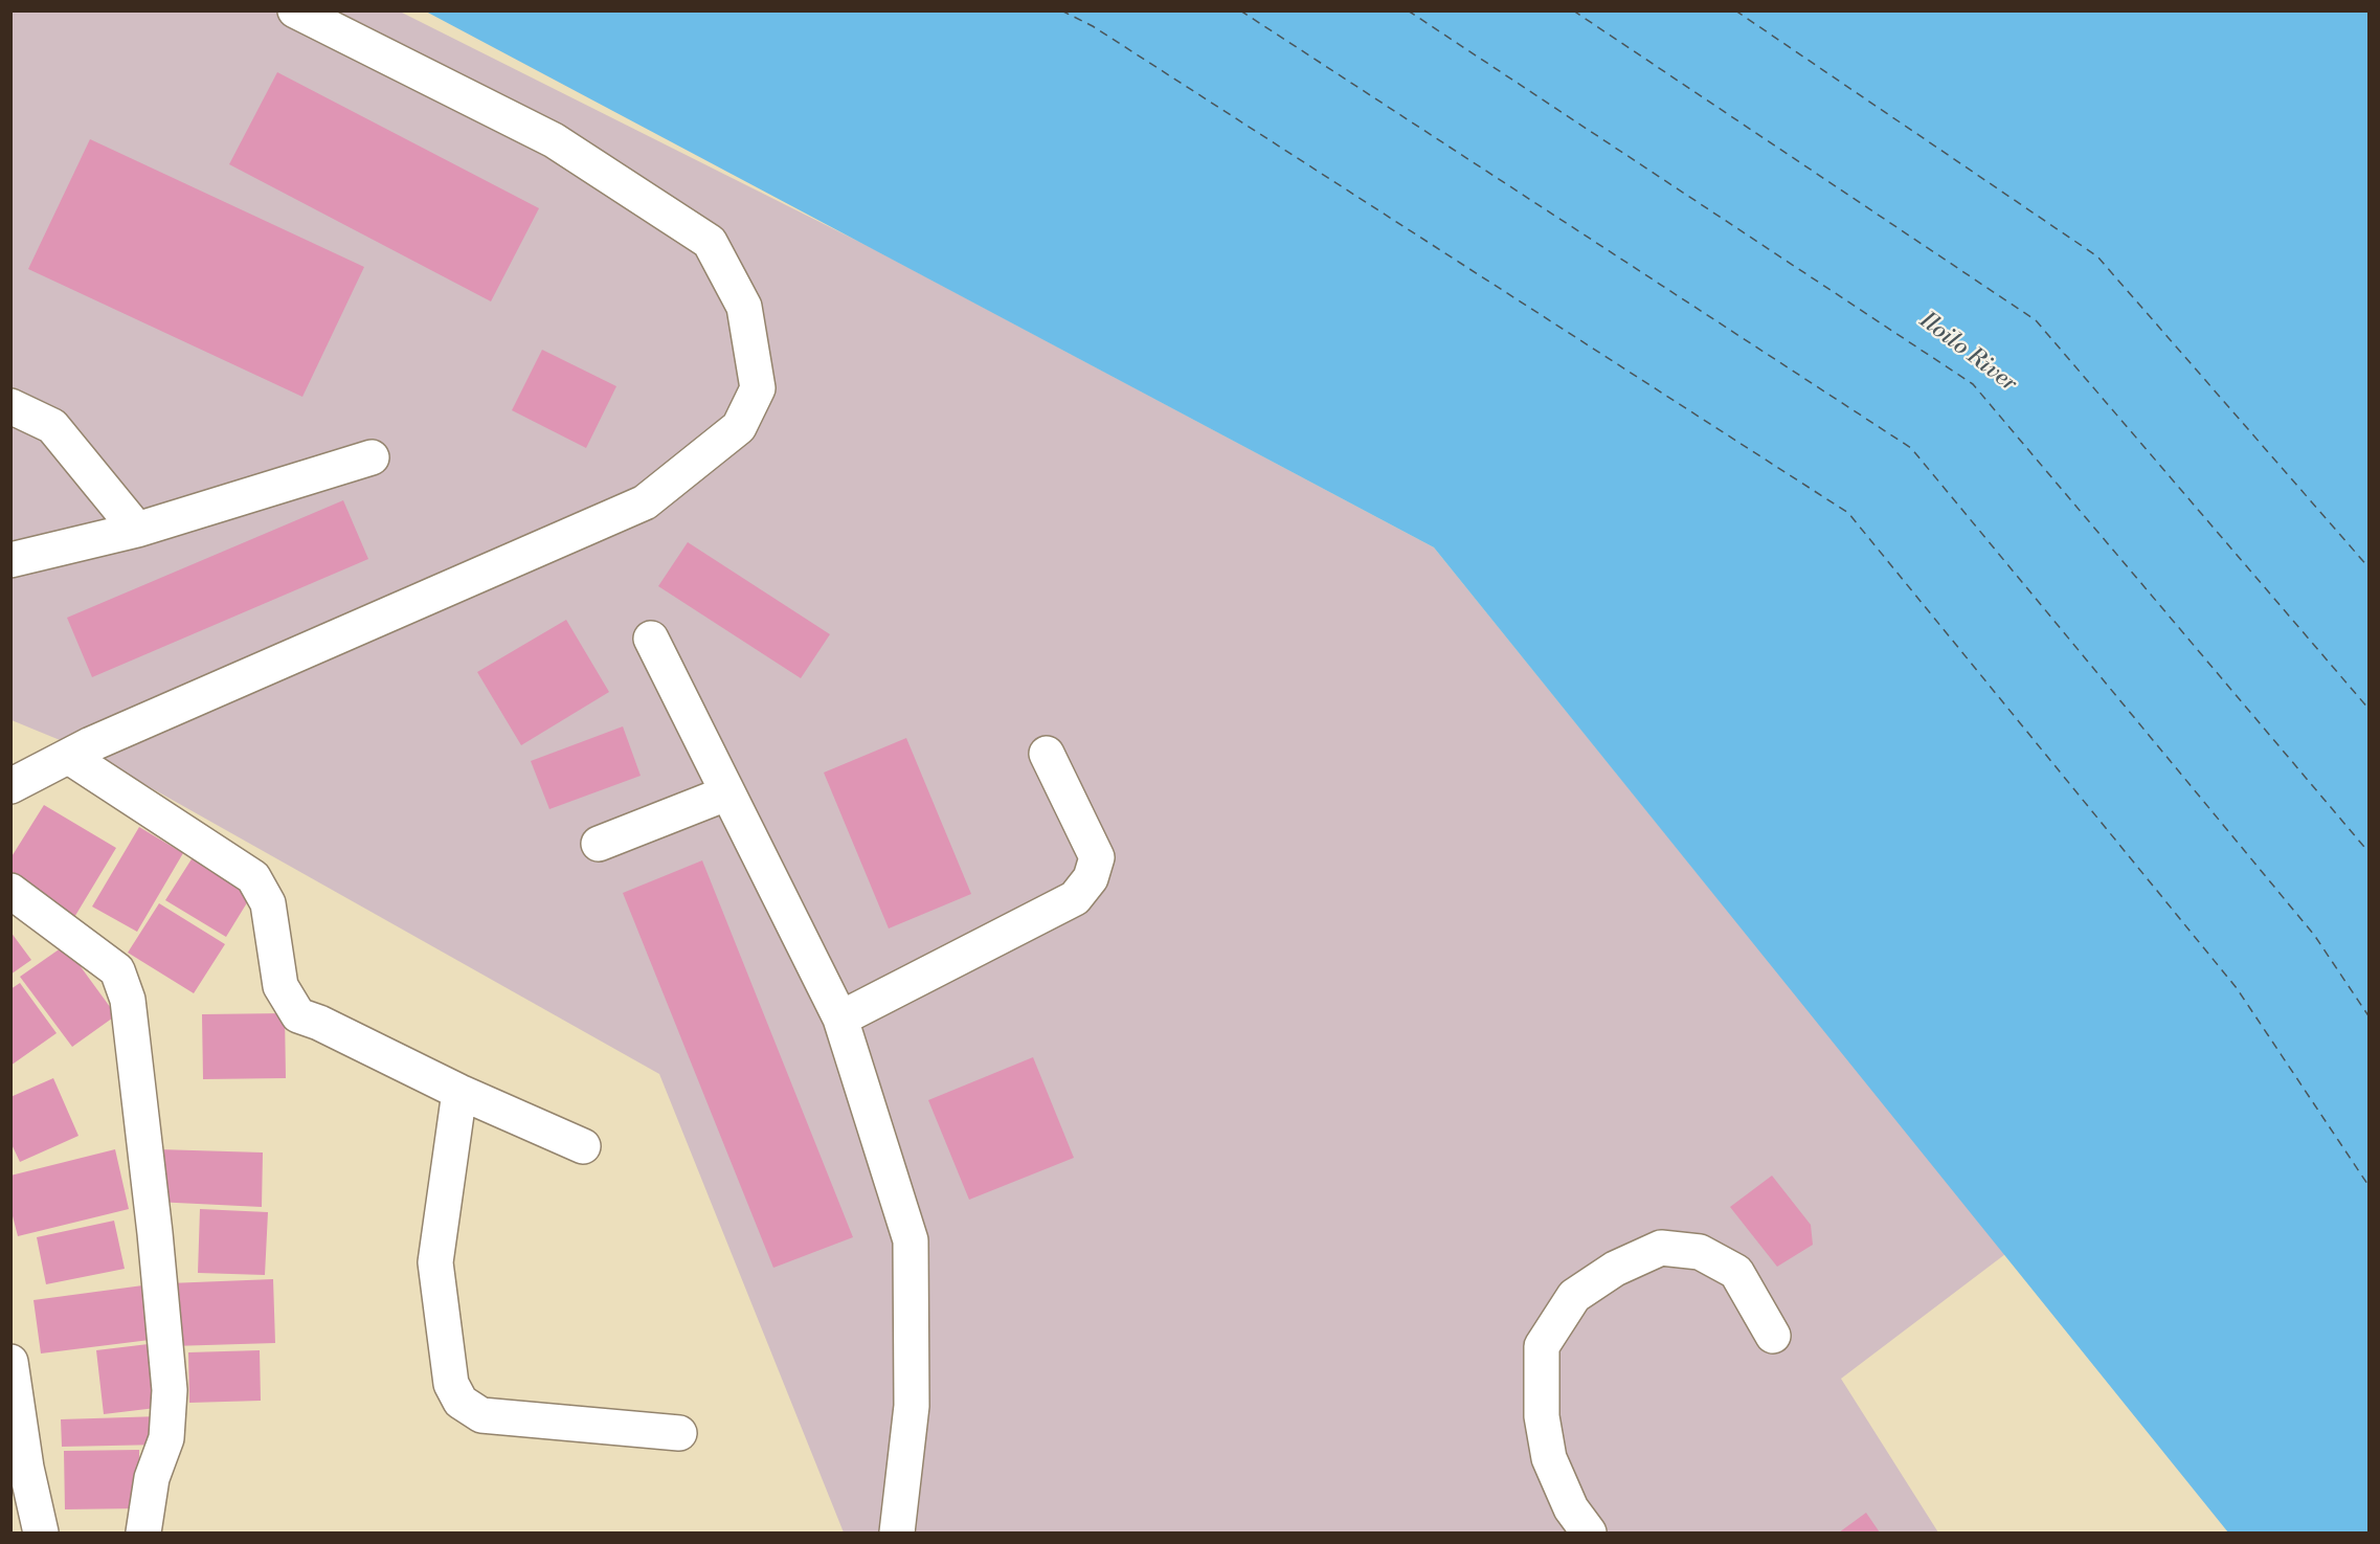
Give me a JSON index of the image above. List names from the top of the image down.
{
  "water": ["Iloilo River"]
}
